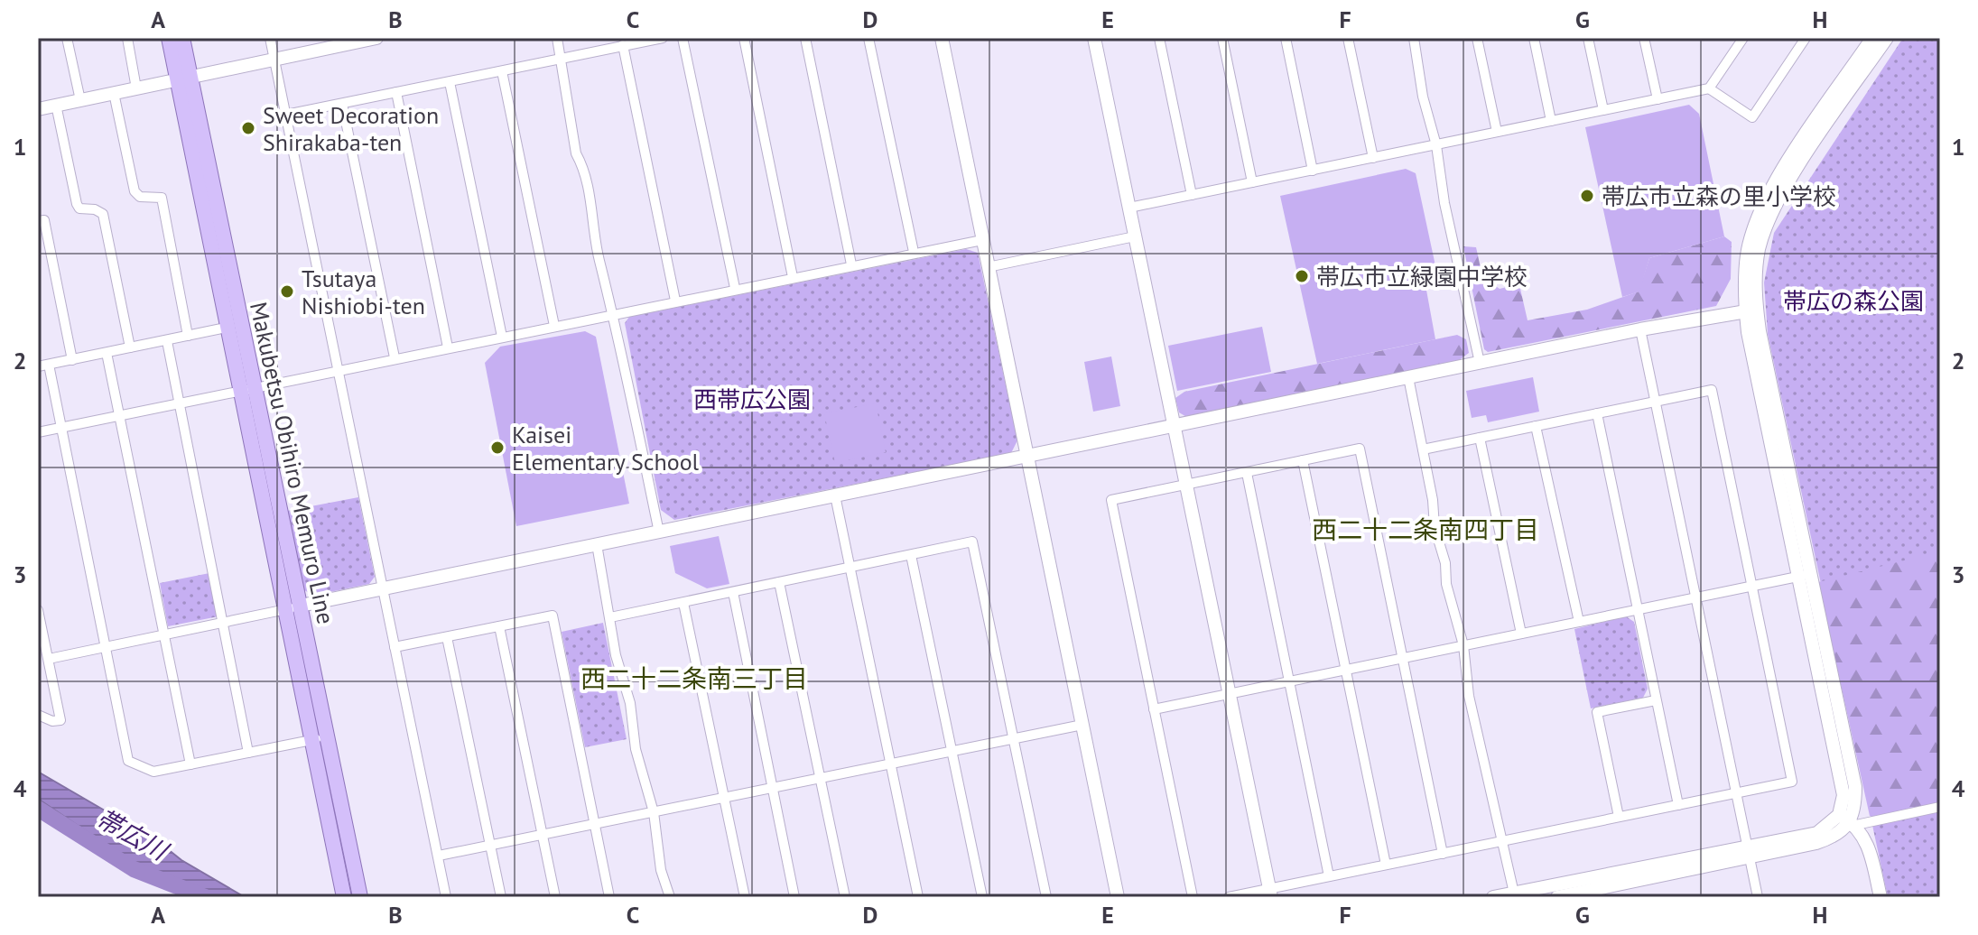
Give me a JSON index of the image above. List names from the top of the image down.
{
  "streets": {
    "main road": ["Makubetsu Obihiro Memuro Line"]
  },
  "districts": ["西二十二条南四丁目", "西二十二条南三丁目"],
  "water": ["帯広川"],
  "parks": ["帯広の森公園", "西帯広公園"],
  "places": [
    "Sweet Decoration Shirakaba-ten",
    "帯広市立森の里小学校",
    "帯広市立緑園中学校",
    "Tsutaya Nishiobi-ten",
    "Kaisei Elementary School"
  ],
  "grid": {
    "columns": [
      "A",
      "B",
      "C",
      "D",
      "E",
      "F",
      "G",
      "H"
    ],
    "rows": [
      "1",
      "2",
      "3",
      "4"
    ]
  }
}
